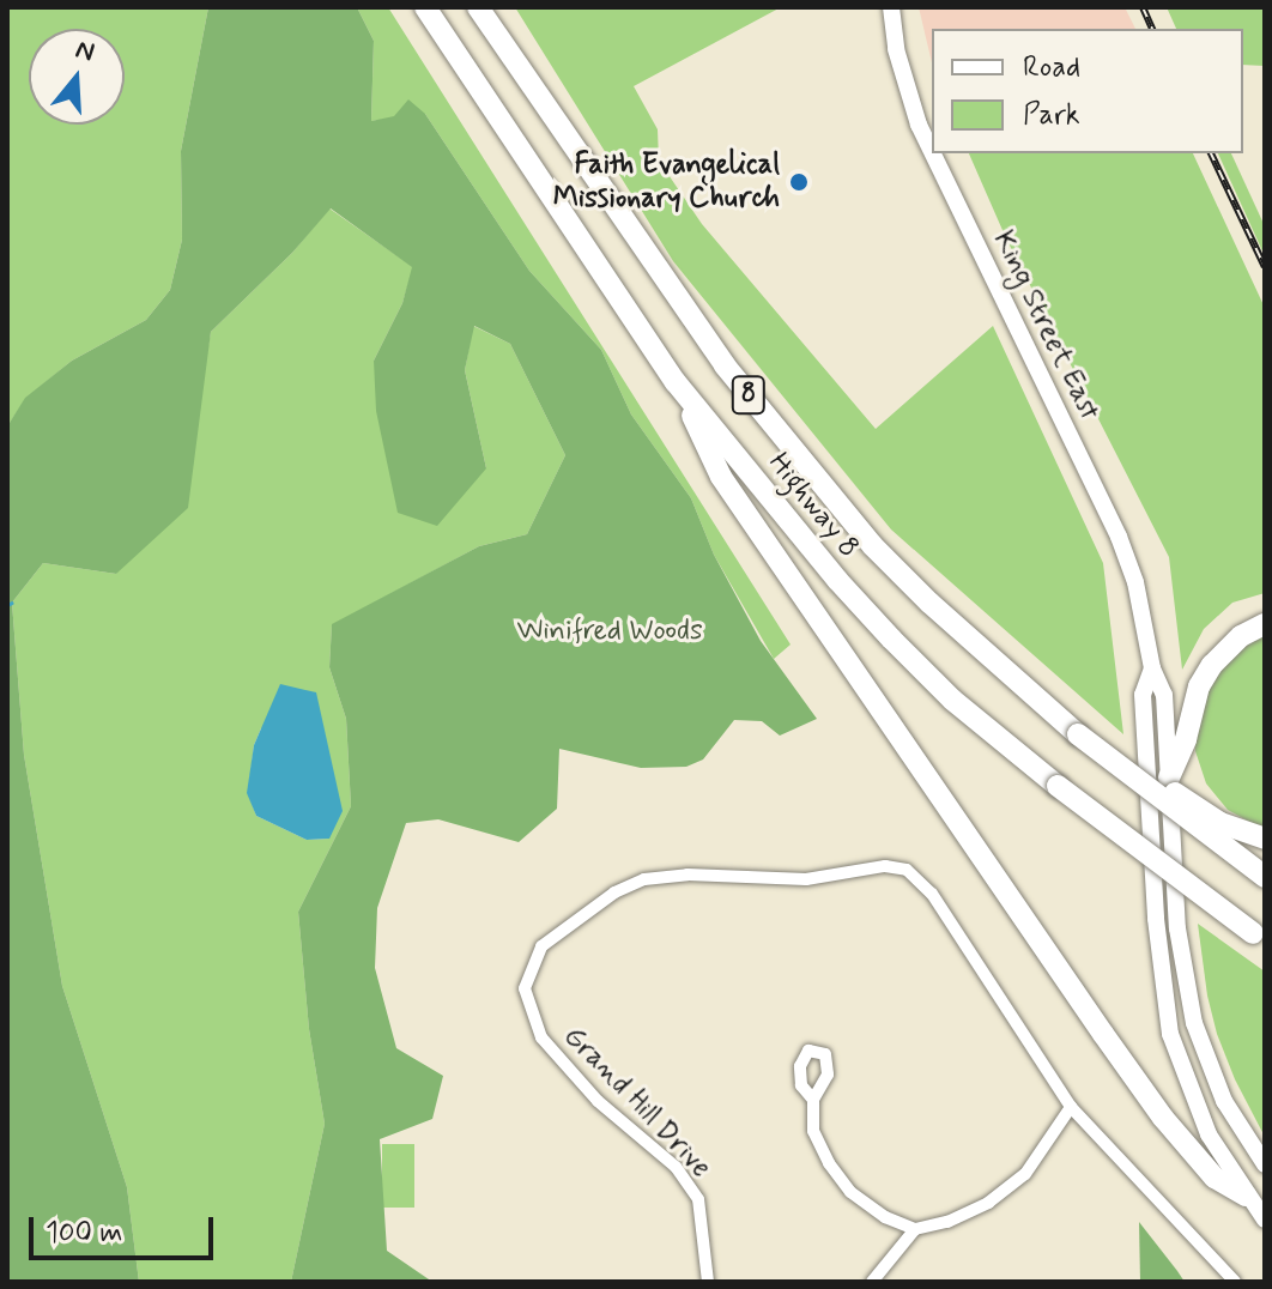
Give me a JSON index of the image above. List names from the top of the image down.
{
  "streets": {
    "highway": ["8", "Highway 8"],
    "main road": ["King Street East"],
    "street": ["Grand Hill Drive"]
  },
  "parks": ["Winifred Woods"],
  "places": ["Faith Evangelical Missionary Church"],
  "legend": ["Road", "Park"],
  "scale_bar": "100 m",
  "north": "top"
}
